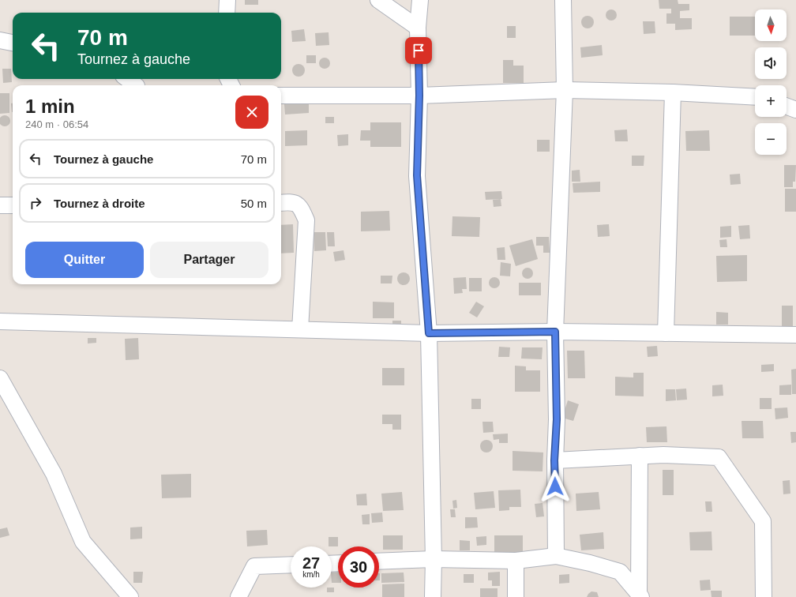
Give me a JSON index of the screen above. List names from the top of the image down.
{
  "north": "bottom",
  "page": {
    "map_buttons": ["+", "−"],
    "turn": ["70 m", "Tournez à gauche"],
    "heading": ["1 min", "240 m · 06:54"],
    "list": [
      {
        "name": "Tournez à gauche",
        "value": "70 m"
      },
      {
        "name": "Tournez à droite",
        "value": "50 m"
      }
    ],
    "buttons": ["Quitter", "Partager"],
    "speed": "27 km/h",
    "limit": "30"
  }
}
